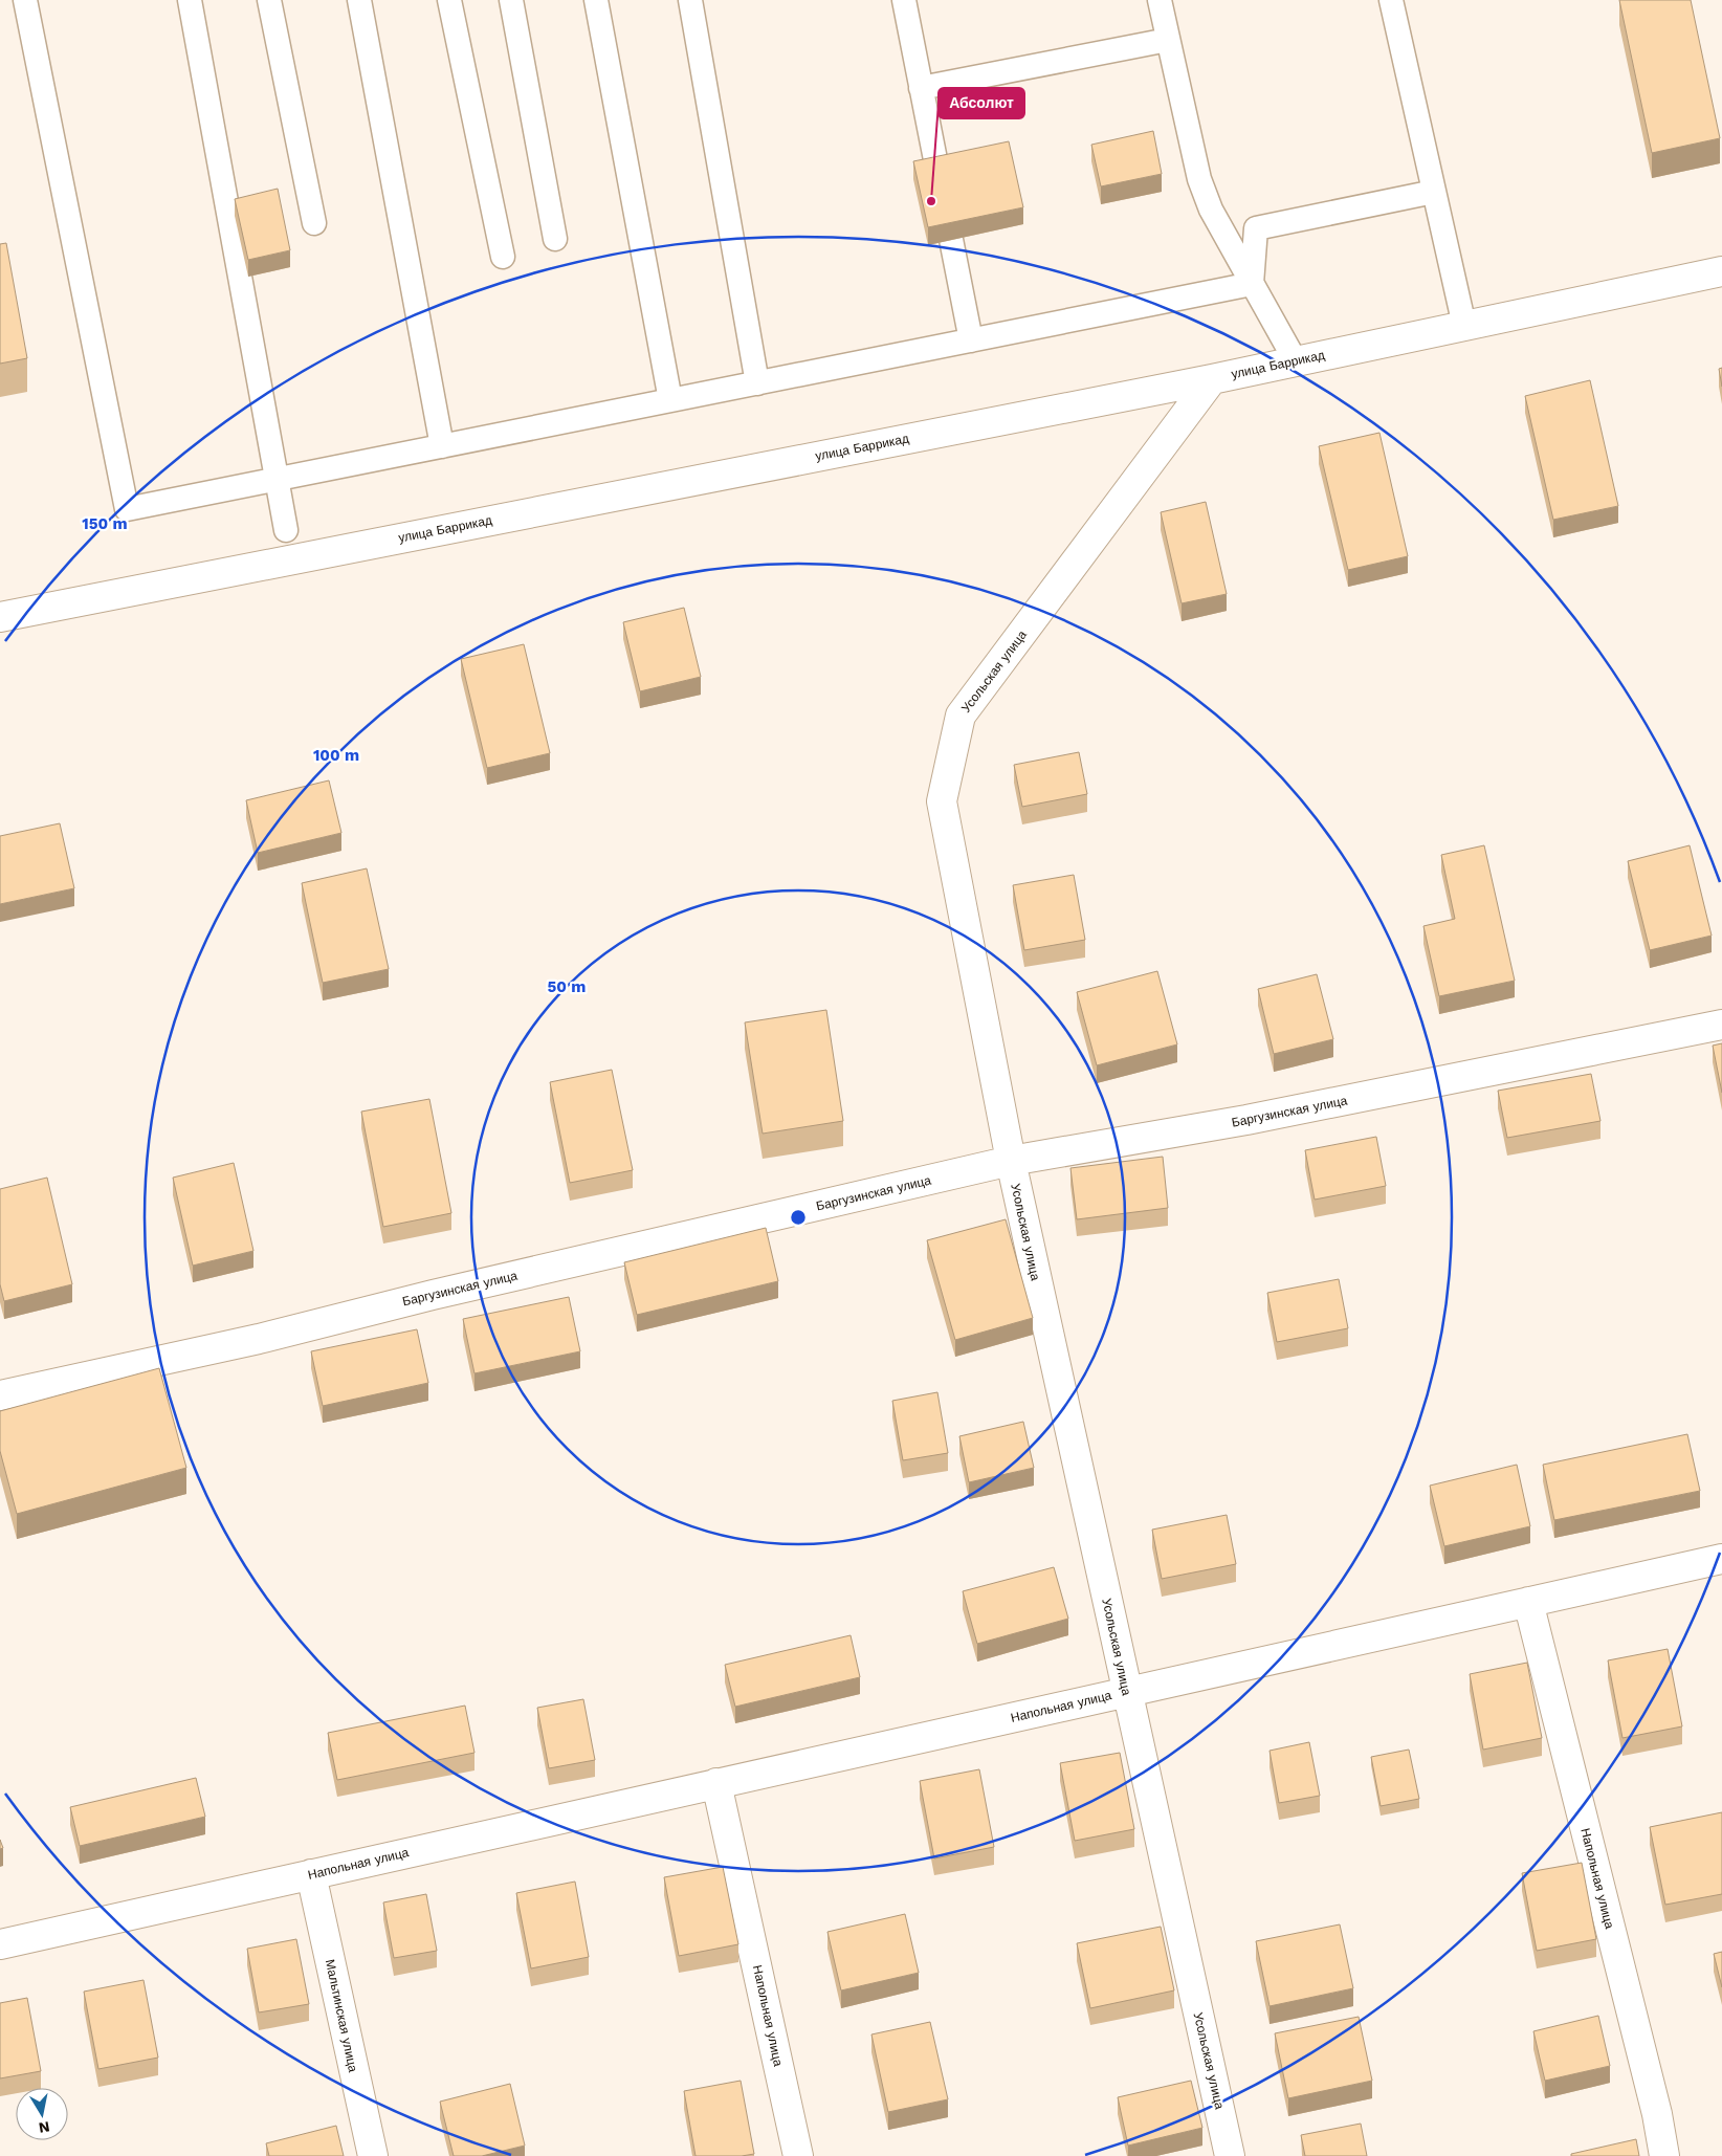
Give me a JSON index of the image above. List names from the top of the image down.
{
  "streets": {
    "street": [
      "улица Баррикад",
      "Усольская улица",
      "Баргузинская улица",
      "Напольная улица",
      "Мальтинская улица"
    ]
  },
  "crossings": [
    ["улица Баррикад", "Усольская улица"],
    ["Усольская улица", "Баргузинская улица"],
    ["Усольская улица", "Напольная улица"],
    ["Напольная улица", "Мальтинская улица"]
  ],
  "places": ["Абсолют"],
  "north": "bottom",
  "rings": ["150 m", "100 m", "50 m"]
}
